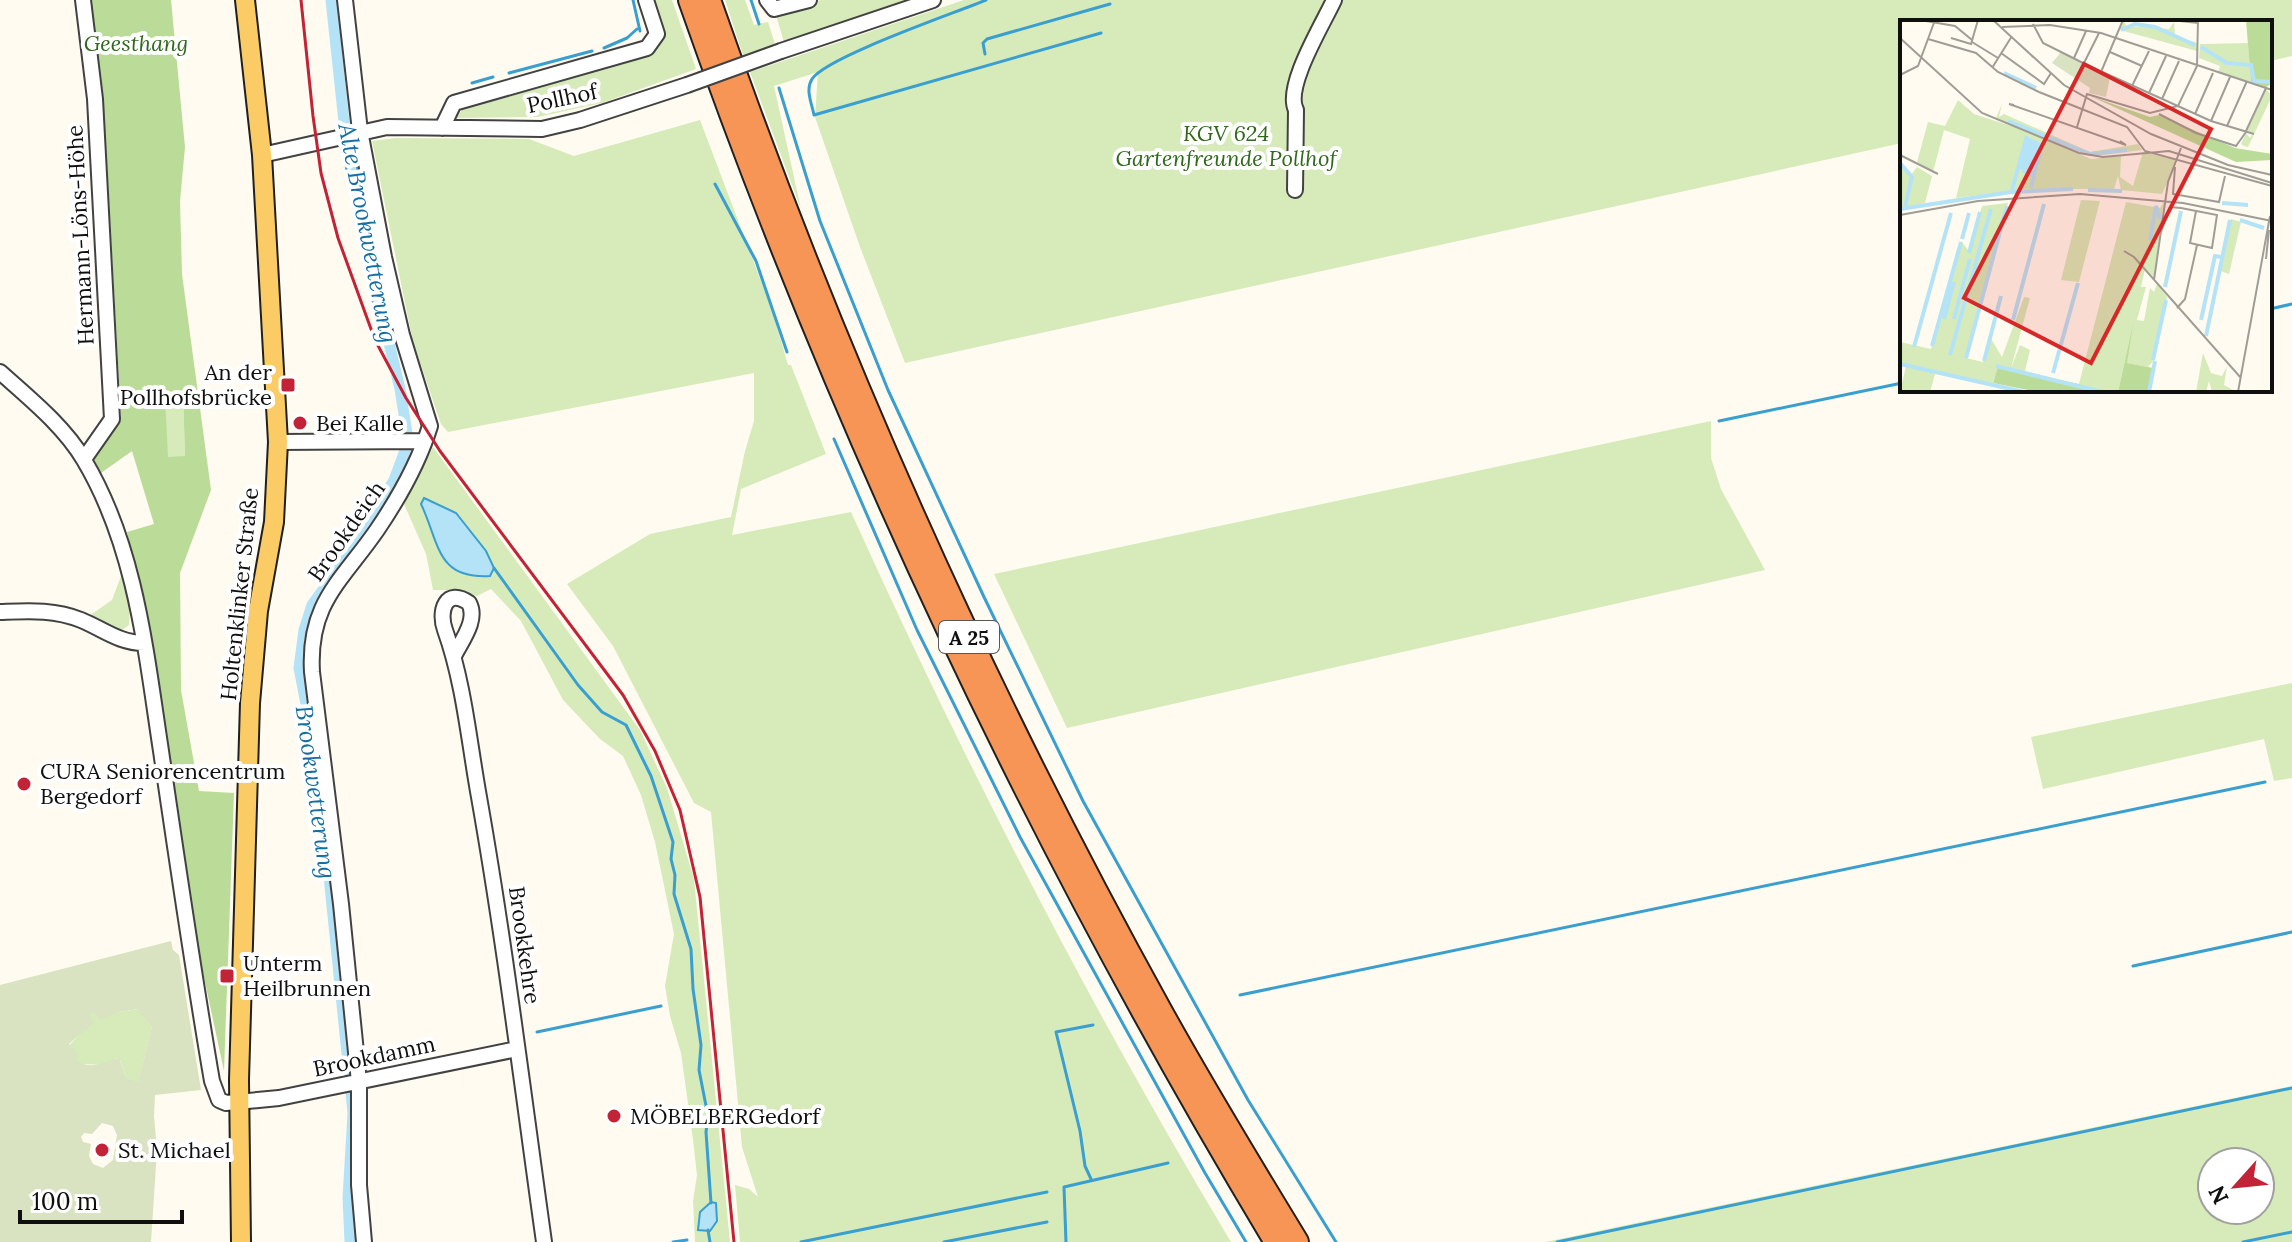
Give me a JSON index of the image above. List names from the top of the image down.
{
  "streets": {
    "highway": ["A 25"],
    "main road": ["Holtenklinker Straße"],
    "street": [
      "Pollhof",
      "Hermann-Löns-Höhe",
      "Brookdeich",
      "Brookkehre",
      "Brookdamm"
    ]
  },
  "crossings": [
    ["Pollhof", "Brookdeich"],
    ["Pollhof", "Holtenklinker Straße"],
    ["Brookdeich", "Brookdamm"],
    ["Holtenklinker Straße", "Brookdamm"],
    ["Brookkehre", "Brookdamm"]
  ],
  "water": ["Alte Brookwetterung", "Brookwetterung"],
  "parks": ["Geesthang", "KGV 624 Gartenfreunde Pollhof"],
  "places": {
    "transit": ["An der Pollhofsbrücke", "Unterm Heilbrunnen"],
    "other": [
      "Bei Kalle",
      "CURA Seniorencentrum Bergedorf",
      "MÖBELBERGedorf",
      "St. Michael"
    ]
  },
  "scale_bar": "100 m",
  "north": "bottom left"
}
